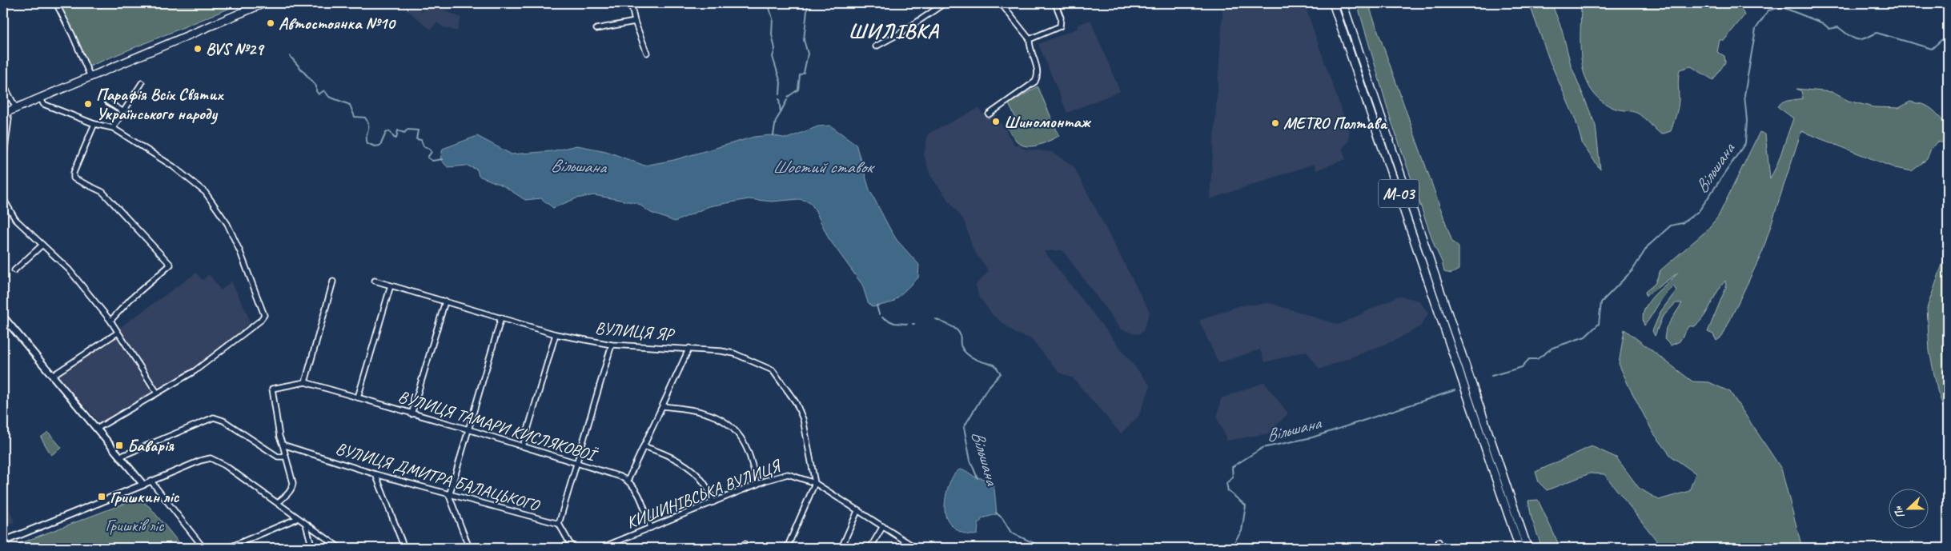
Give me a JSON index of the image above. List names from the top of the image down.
{
  "streets": {
    "main road": ["М-03"],
    "street": [
      "ВУЛИЦЯ ЯР",
      "ВУЛИЦЯ ТАМАРИ КИСЛЯКОВОЇ",
      "ВУЛИЦЯ ДМИТРА БАЛАЦЬКОГО",
      "КИШИНІВСЬКА ВУЛИЦЯ"
    ]
  },
  "crossings": [
    ["ВУЛИЦЯ ЯР", "КИШИНІВСЬКА ВУЛИЦЯ"]
  ],
  "districts": ["ШИЛІВКА"],
  "water": ["Вільшана", "Шостий ставок"],
  "parks": ["Гришків ліс"],
  "places": {
    "other": [
      "Автостоянка №10",
      "BVS №29",
      "Парафія Всіх Святих Українського народу",
      "Шиномонтаж",
      "METRO Полтава"
    ],
    "transit": ["Баварія", "Гришкин ліс"]
  },
  "north": "left"
}
